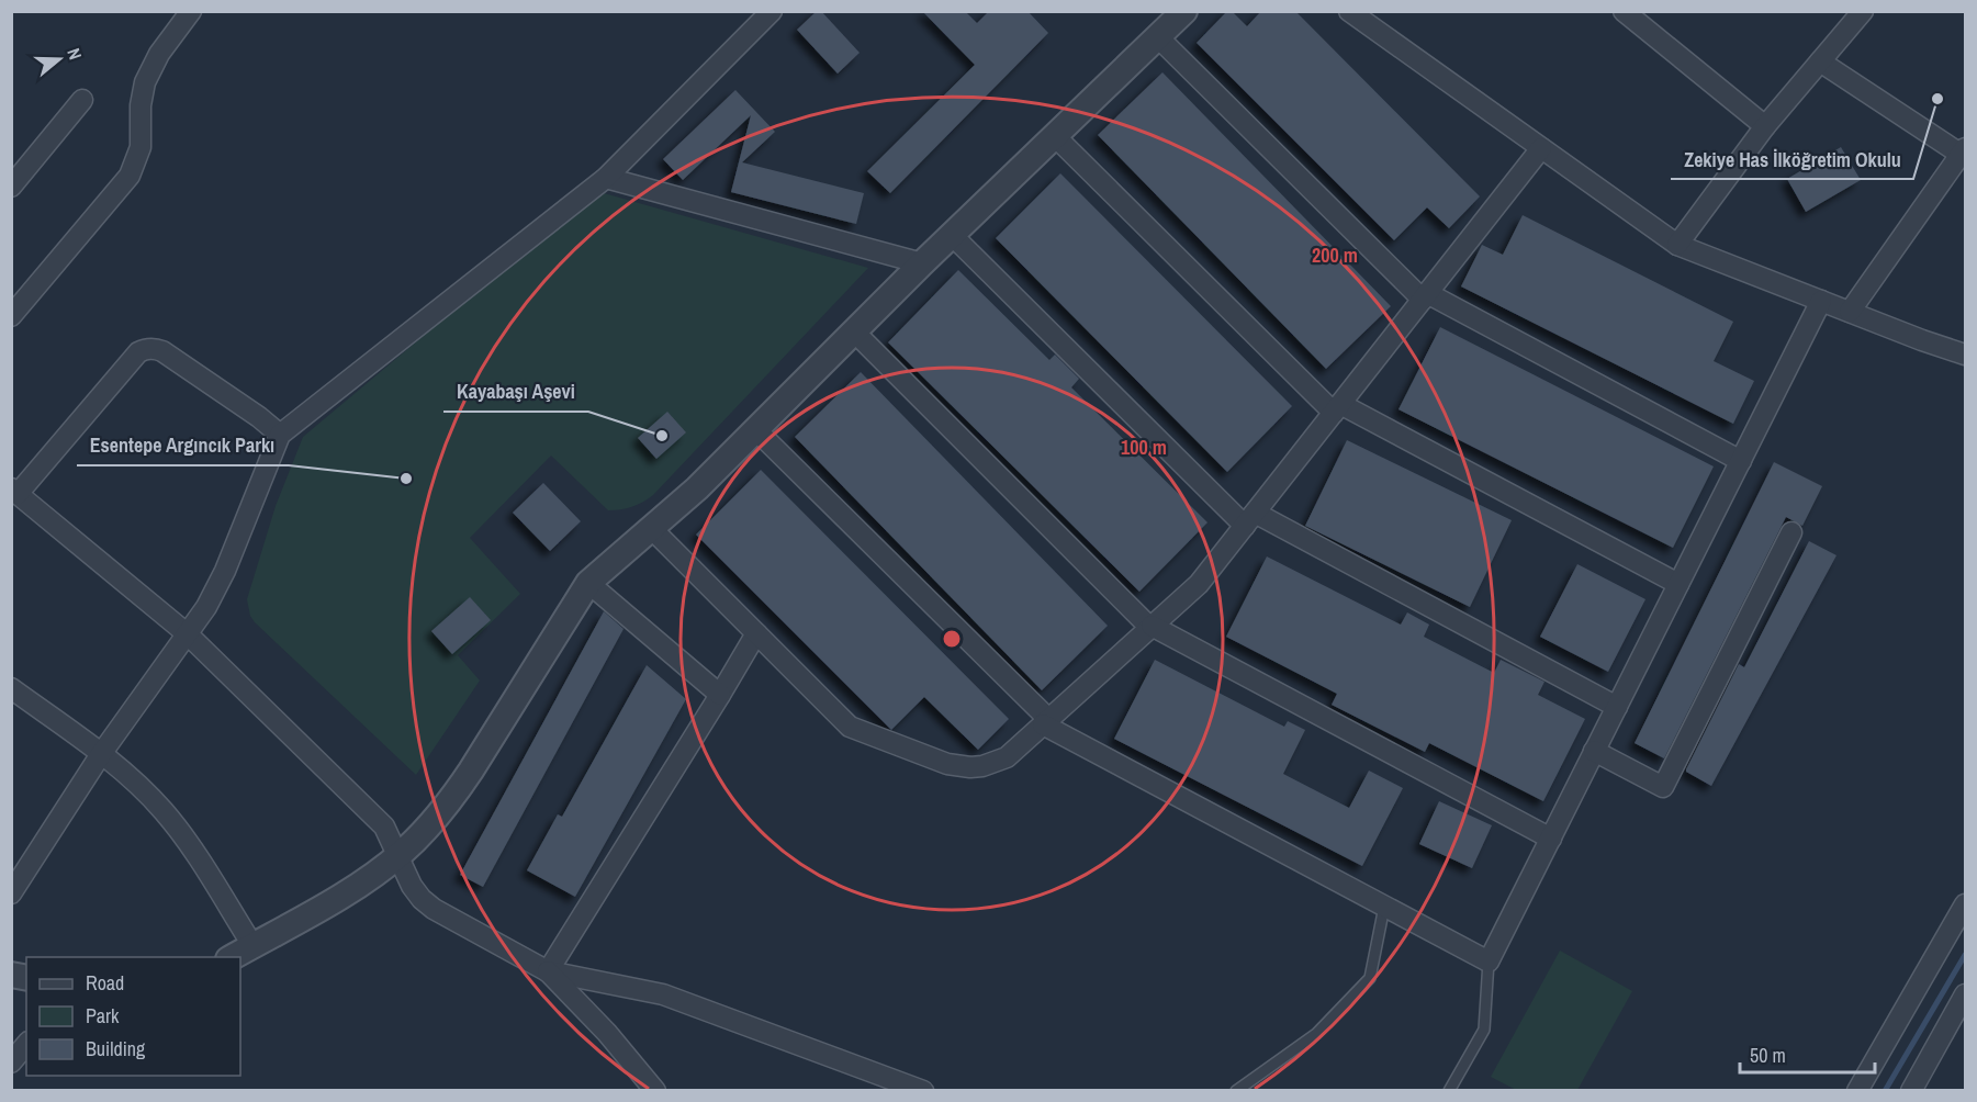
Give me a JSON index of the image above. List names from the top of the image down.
{
  "places": ["Zekiye Has İlköğretim Okulu", "Kayabaşı Aşevi", "Esentepe Argıncık Parkı"],
  "legend": ["Road", "Park", "Building"],
  "scale_bar": "50 m",
  "north": "right",
  "rings": ["200 m", "100 m"]
}
